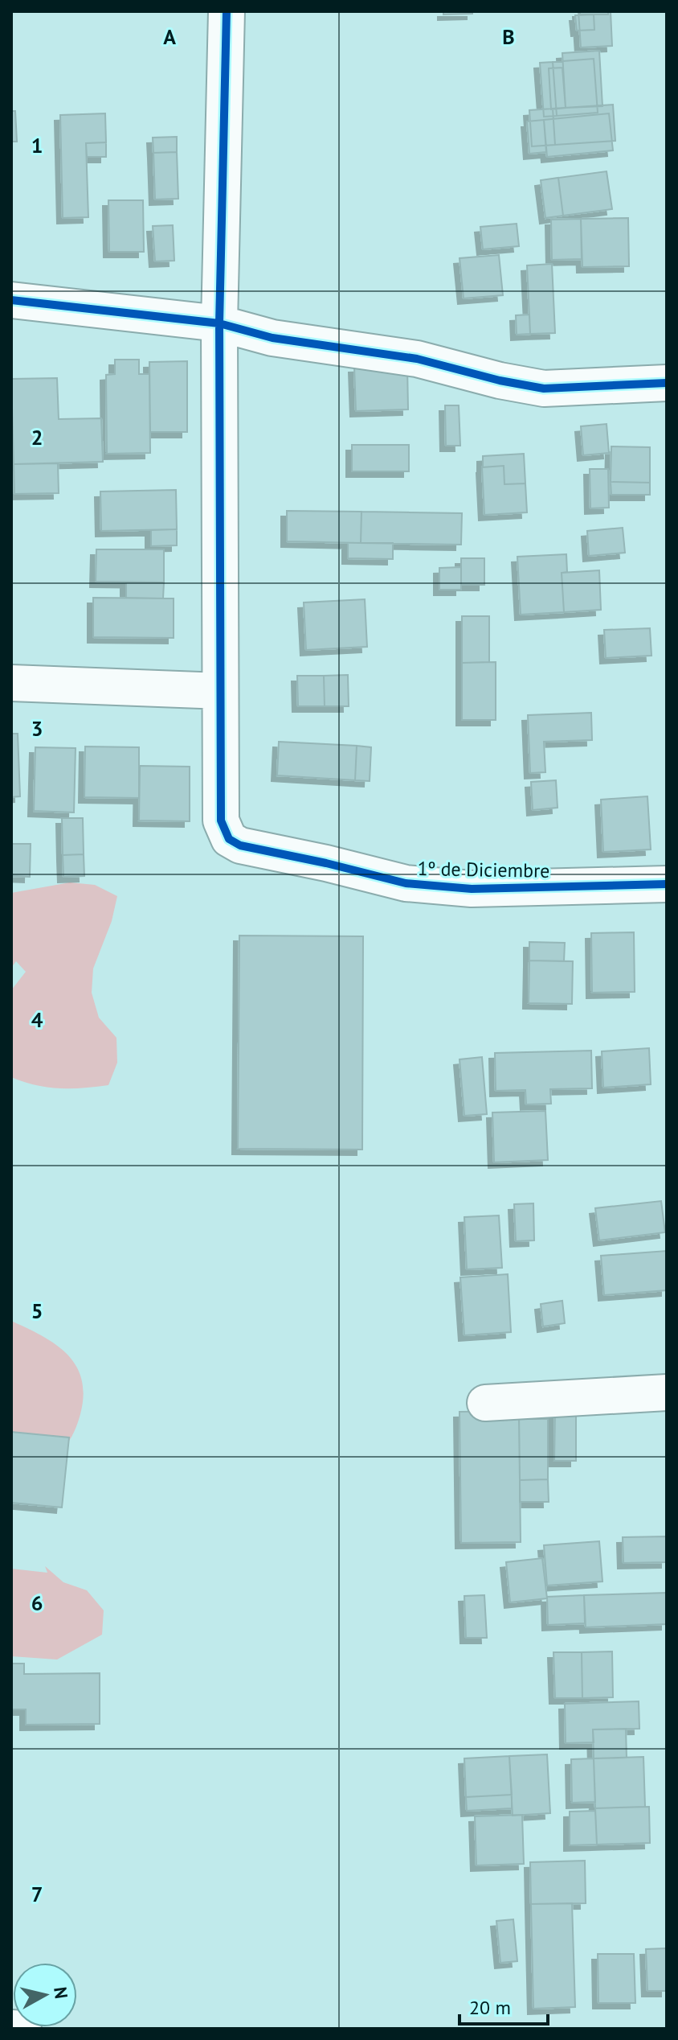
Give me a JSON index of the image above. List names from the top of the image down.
{
  "streets": {
    "street": ["1º de Diciembre"]
  },
  "scale_bar": "20 m",
  "north": "right",
  "grid": {
    "columns": ["A", "B"],
    "rows": [
      "1",
      "2",
      "3",
      "4",
      "5",
      "6",
      "7"
    ]
  }
}
